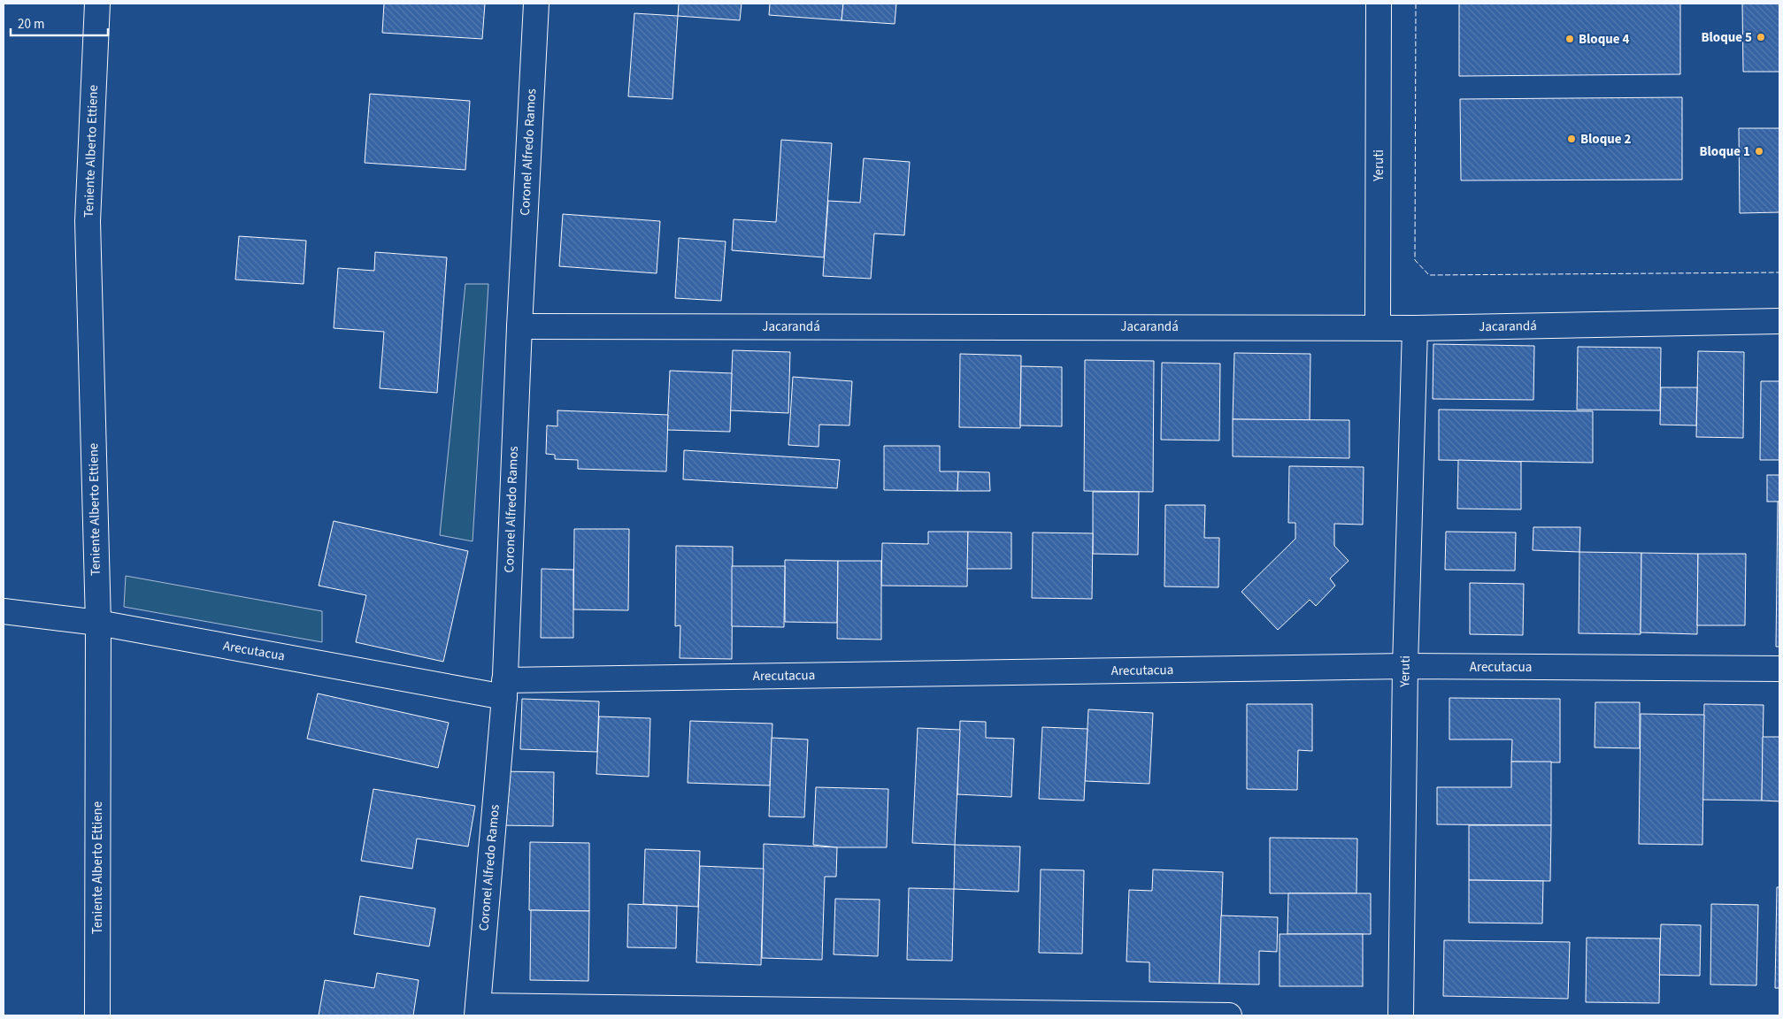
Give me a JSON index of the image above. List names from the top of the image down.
{
  "streets": {
    "street": [
      "Teniente Alberto Ettiene",
      "Coronel Alfredo Ramos",
      "Yeruti",
      "Jacarandá",
      "Arecutacua"
    ]
  },
  "crossings": [
    ["Teniente Alberto Ettiene", "Arecutacua"],
    ["Coronel Alfredo Ramos", "Jacarandá"],
    ["Coronel Alfredo Ramos", "Arecutacua"],
    ["Yeruti", "Jacarandá"],
    ["Yeruti", "Arecutacua"]
  ],
  "places": [
    "Bloque 5",
    "Bloque 4",
    "Bloque 2",
    "Bloque 1"
  ],
  "scale_bar": "20 m"
}
